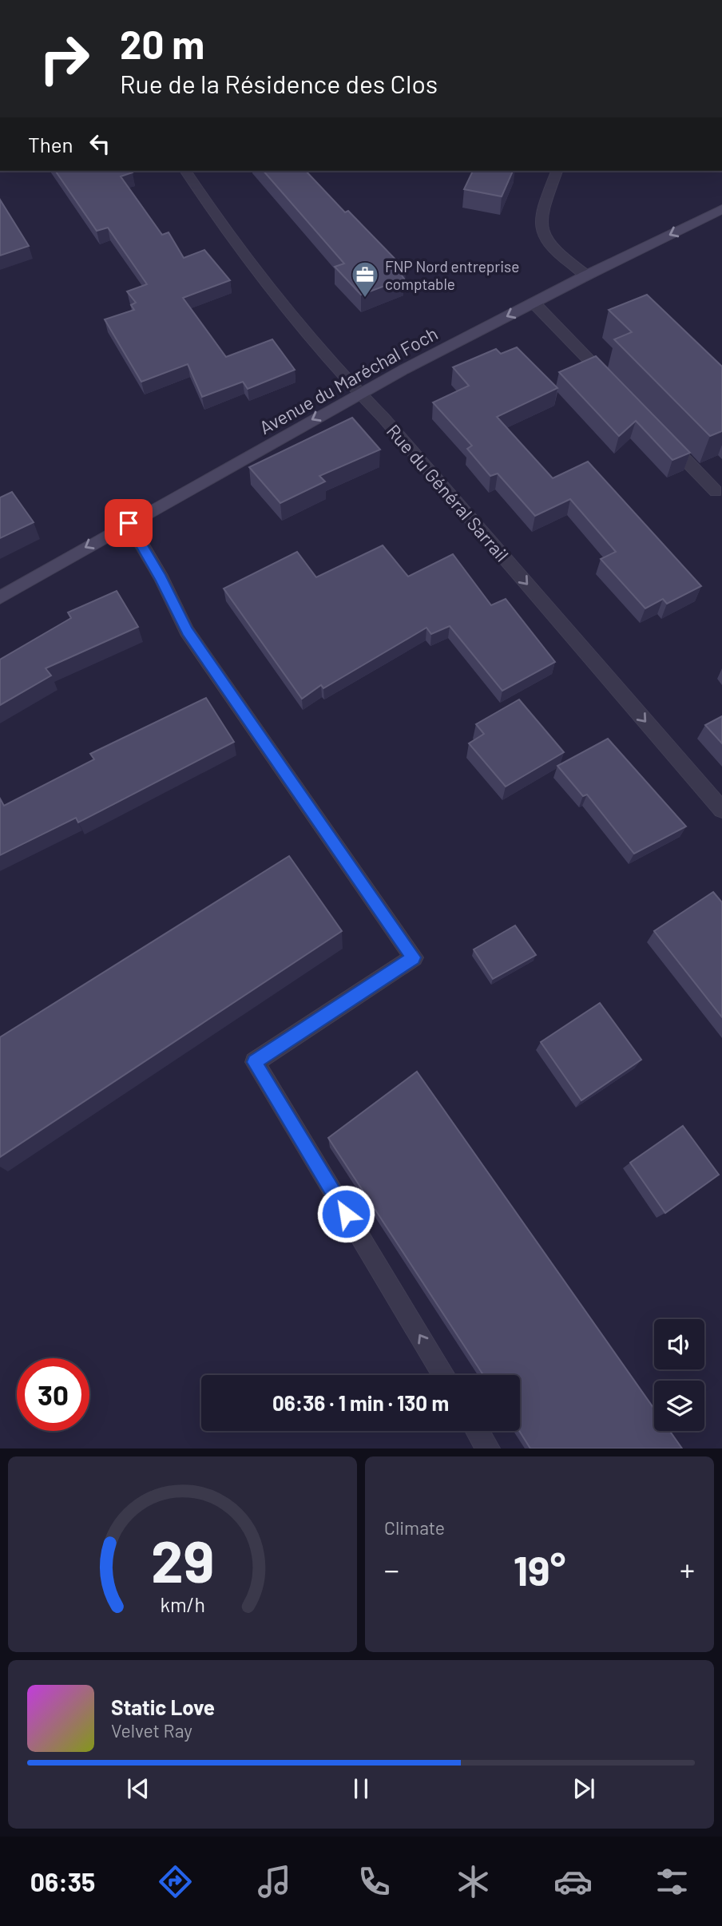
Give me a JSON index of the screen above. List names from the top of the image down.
{
  "streets": {
    "main road": ["Avenue du Maréchal Foch"],
    "street": ["Rue du Général Sarrail"]
  },
  "crossings": [
    ["Avenue du Maréchal Foch", "Rue du Général Sarrail"]
  ],
  "one_way": ["Avenue du Maréchal Foch", "Rue du Général Sarrail"],
  "places": {
    "office": ["FNP Nord entreprise comptable"]
  },
  "page": {
    "turn": ["20 m", "Rue de la Résidence des Clos"],
    "then": "Then",
    "limit": "30",
    "trip": "06:36 · 1 min · 130 m",
    "tile": "Climate",
    "heat": ["−", "19°", "+"],
    "song": ["Static Love", "Velvet Ray"],
    "tabs": "06:35",
    "gauge": ["29", "km/h"]
  }
}
